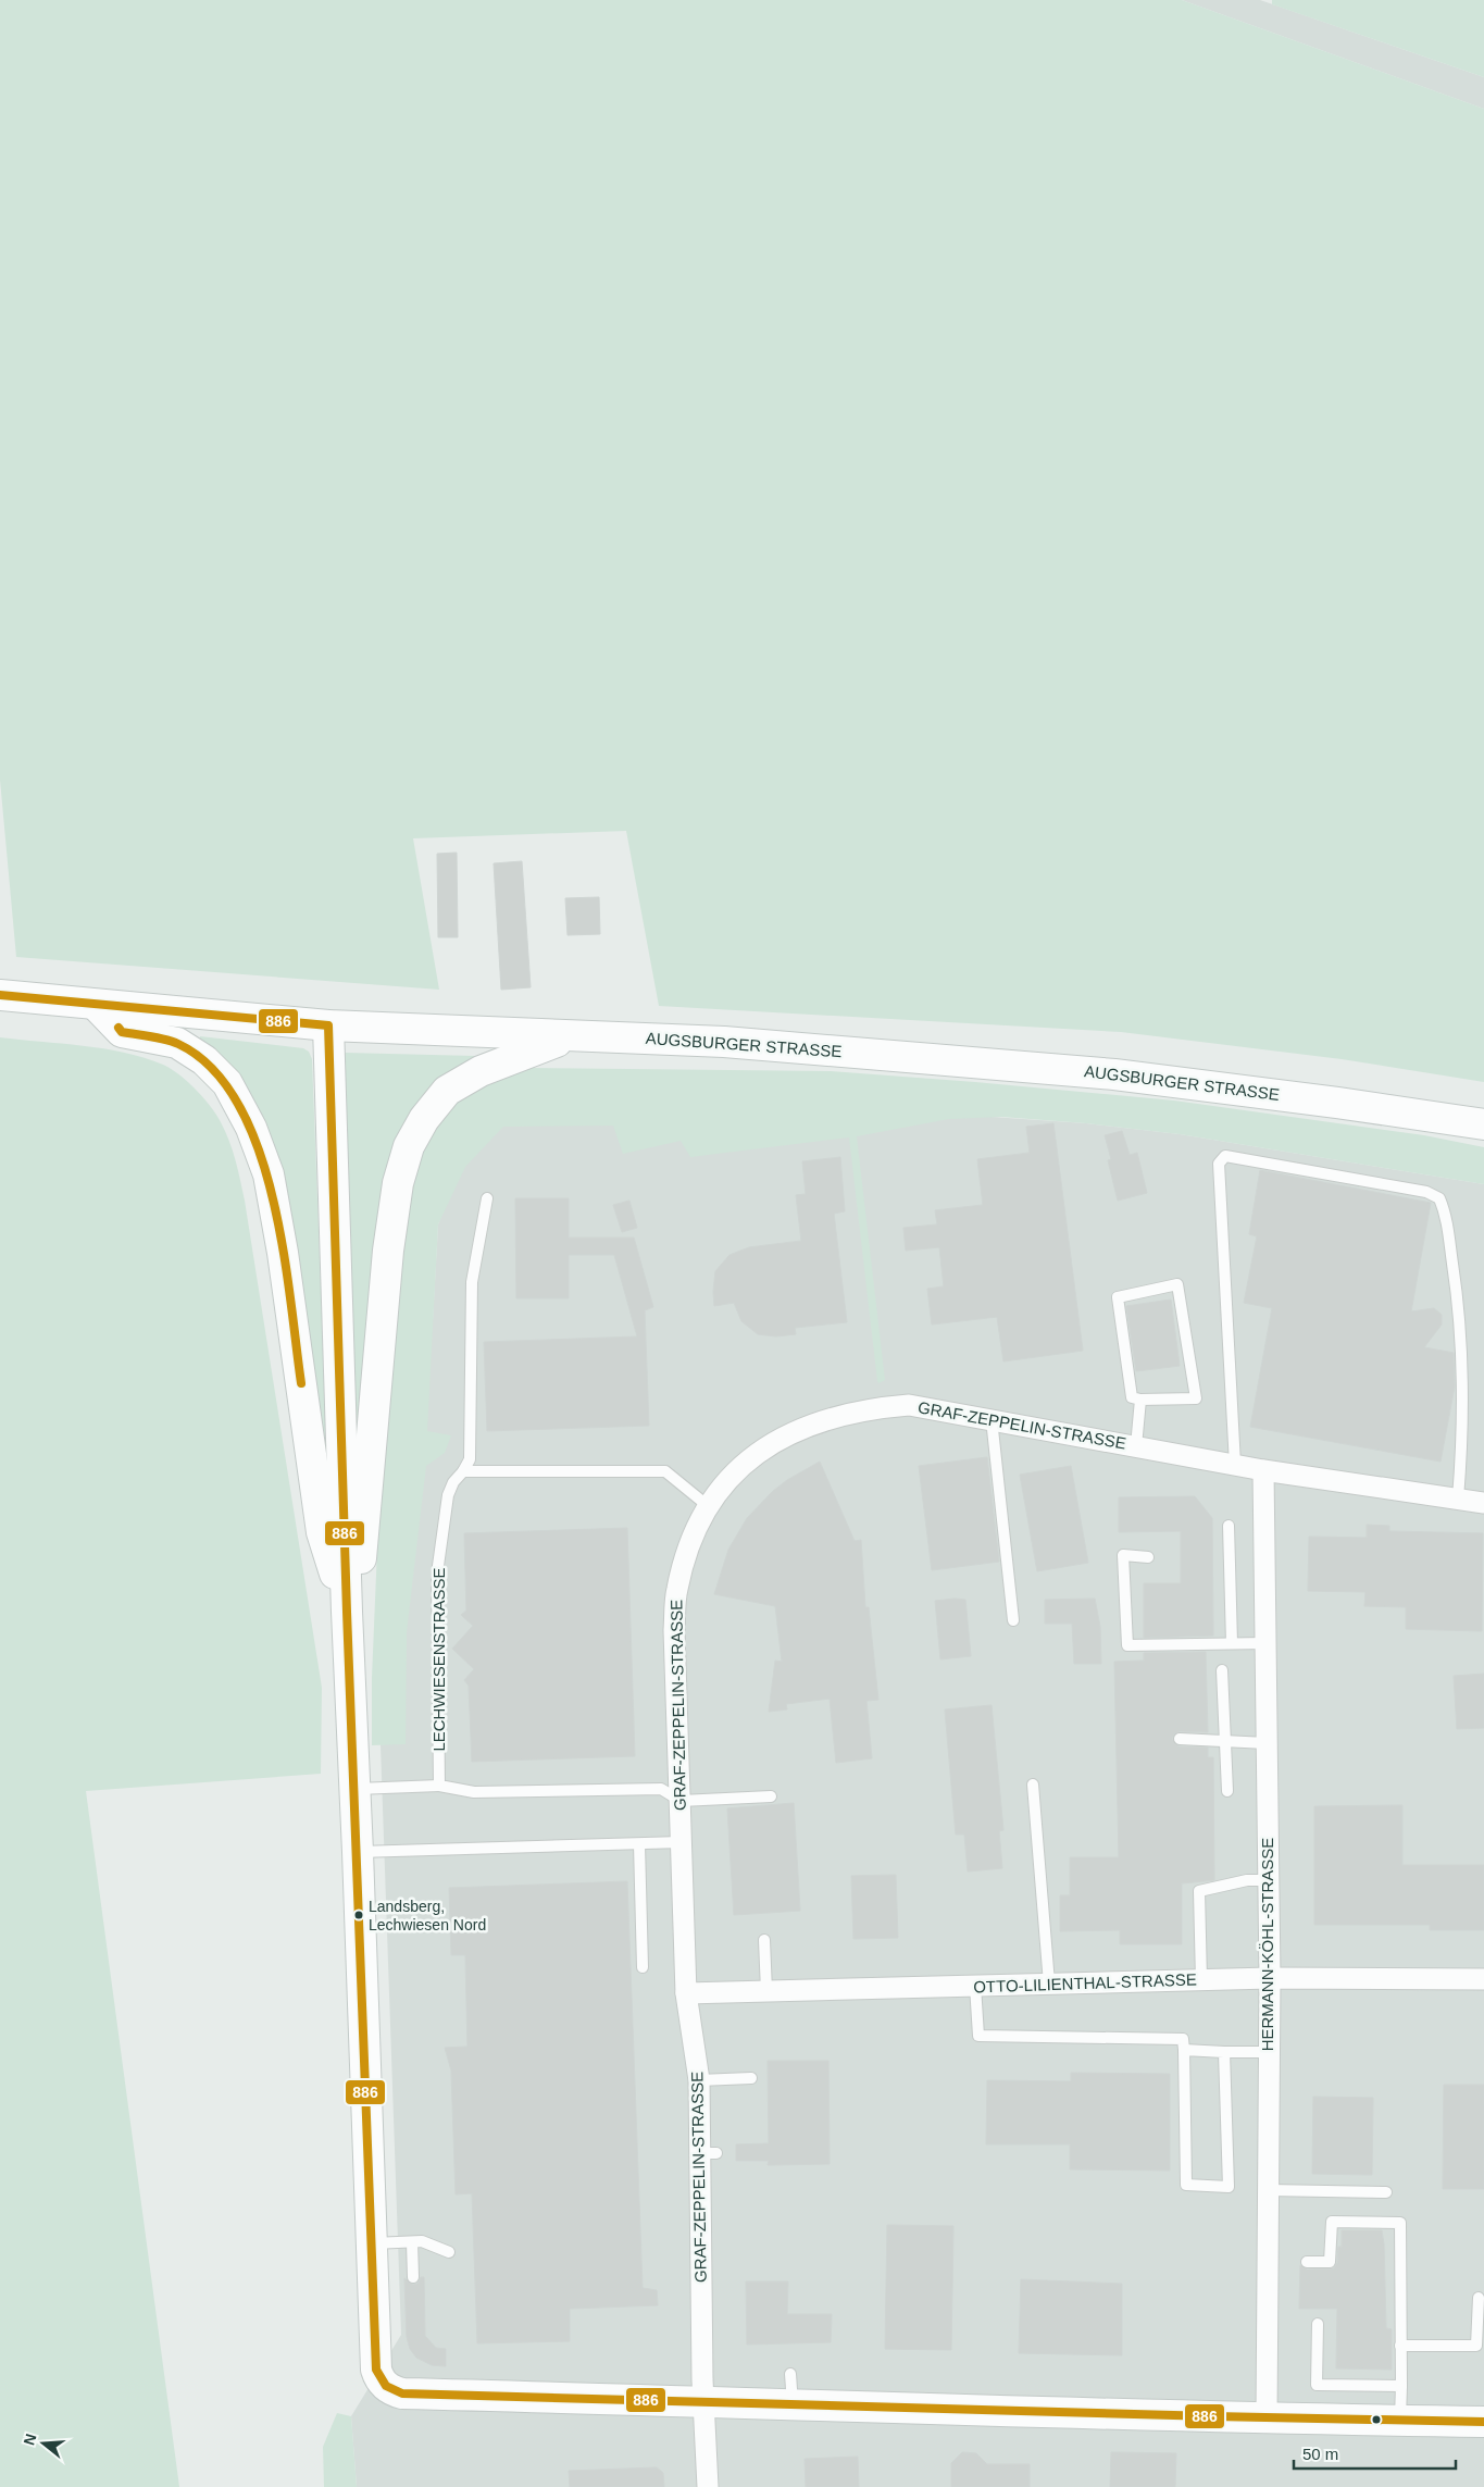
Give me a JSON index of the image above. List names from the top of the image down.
{
  "streets": {
    "main road": ["AUGSBURGER STRASSE"],
    "street": ["GRAF-ZEPPELIN-STRASSE", "HERMANN-KÖHL-STRASSE", "OTTO-LILIENTHAL-STRASSE"],
    "lane": ["LECHWIESENSTRASSE"]
  },
  "crossings": [
    ["GRAF-ZEPPELIN-STRASSE", "HERMANN-KÖHL-STRASSE"],
    ["GRAF-ZEPPELIN-STRASSE", "OTTO-LILIENTHAL-STRASSE"],
    ["HERMANN-KÖHL-STRASSE", "OTTO-LILIENTHAL-STRASSE"]
  ],
  "places": ["Landsberg, Lechwiesen Nord"],
  "lines": ["transit line 886"],
  "scale_bar": "50 m",
  "north": "left"
}
